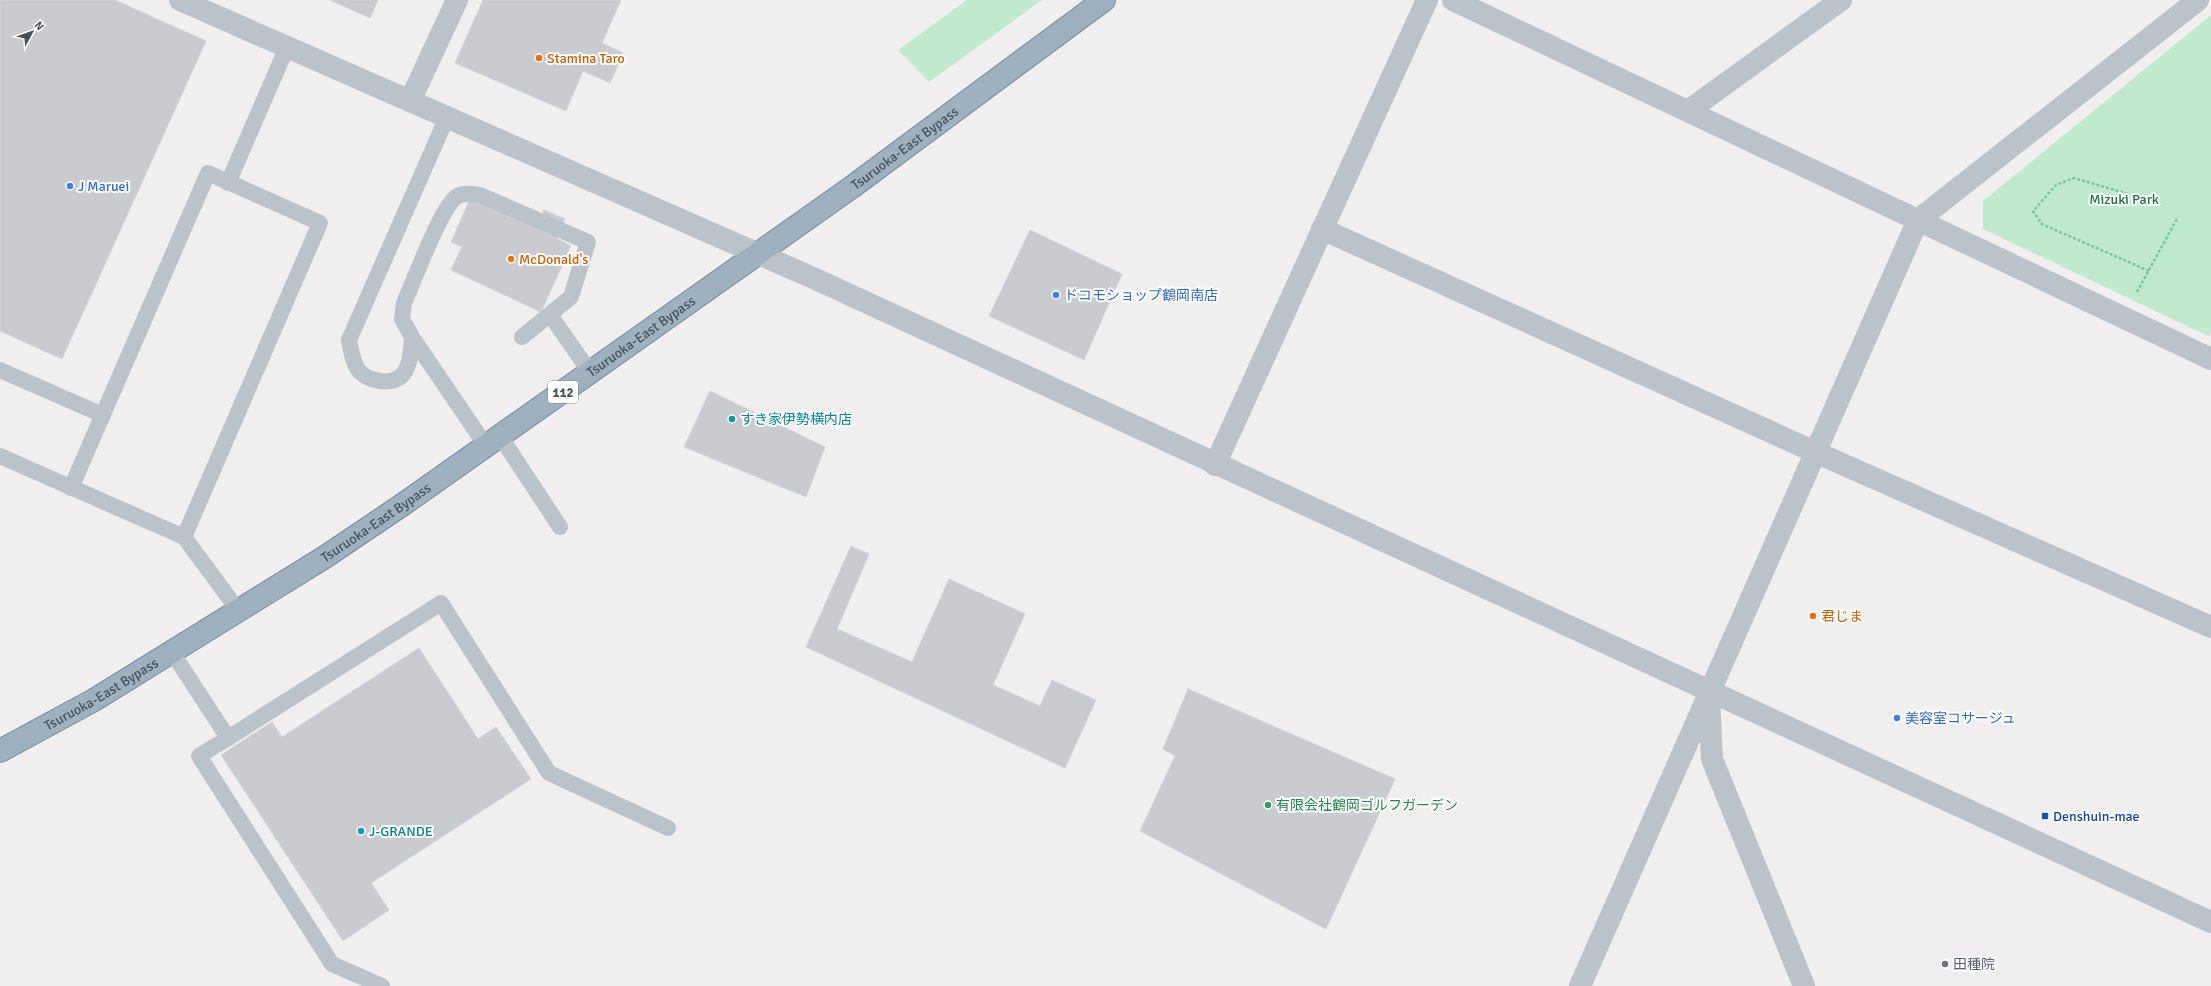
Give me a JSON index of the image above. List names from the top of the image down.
{
  "streets": {
    "highway": ["Tsuruoka-East Bypass", "112"]
  },
  "parks": ["Mizuki Park"],
  "places": {
    "other": [
      "Stamina Taro",
      "J Maruei",
      "McDonald's",
      "ドコモショップ鶴岡南店",
      "すき家伊勢横内店",
      "君じま",
      "美容室コサージュ",
      "有限会社鶴岡ゴルフガーデン",
      "J-GRANDE",
      "田種院"
    ],
    "transit": ["Denshuin-mae"]
  },
  "north": "top right"
}
